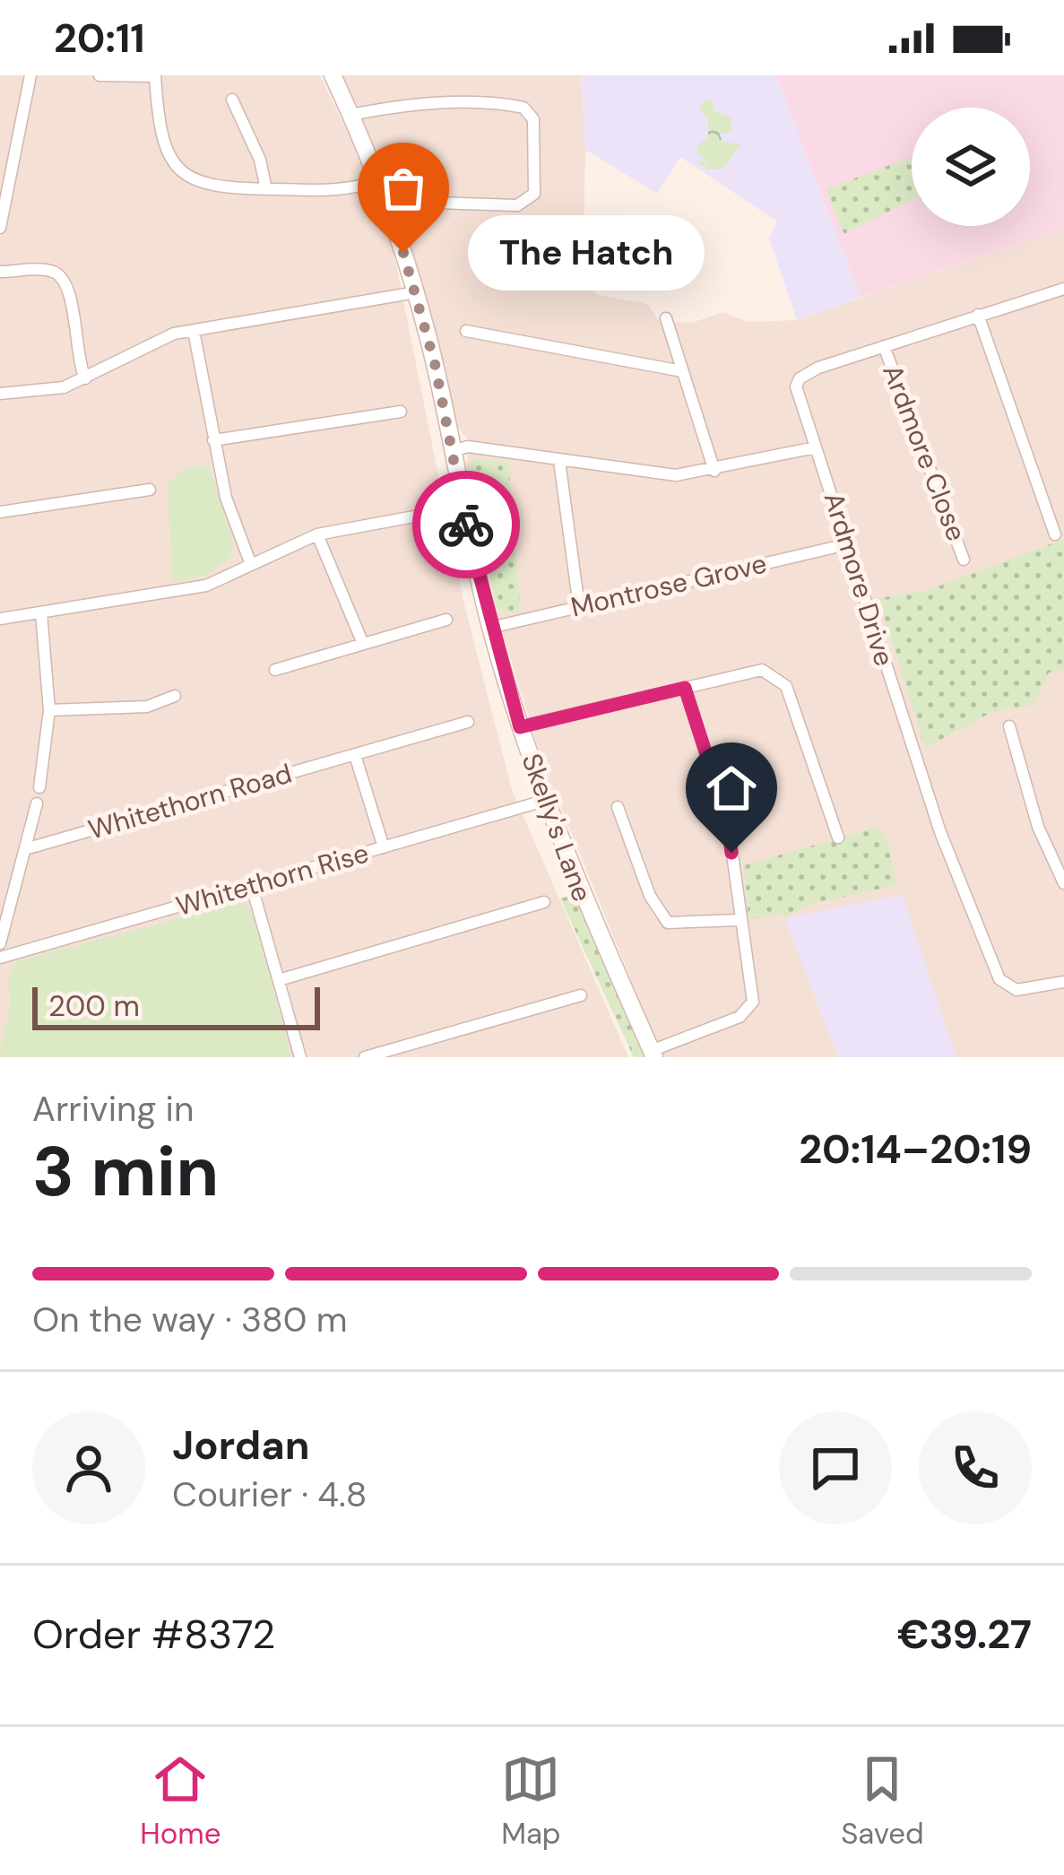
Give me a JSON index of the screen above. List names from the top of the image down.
{
  "streets": {
    "street": [
      "Ardmore Close",
      "Ardmore Drive",
      "Montrose Grove",
      "Whitethorn Road",
      "Skelly's Lane",
      "Whitethorn Rise"
    ]
  },
  "crossings": [
    ["Ardmore Close", "Ardmore Drive"],
    ["Ardmore Drive", "Montrose Grove"],
    ["Montrose Grove", "Skelly's Lane"],
    ["Skelly's Lane", "Whitethorn Rise"]
  ],
  "places": ["The Hatch"],
  "scale_bar": "200 m",
  "page": {
    "status": "20:11",
    "bubble": "The Hatch",
    "scale": "200 m",
    "heading": ["3 min", "Arriving in", "20:14–20:19"],
    "panel": [
      "Jordan",
      "Courier · 4.8",
      "Order #8372",
      "€39.27"
    ],
    "bar": "On the way · 380 m",
    "tabs": ["Home", "Map", "Saved"]
  }
}
